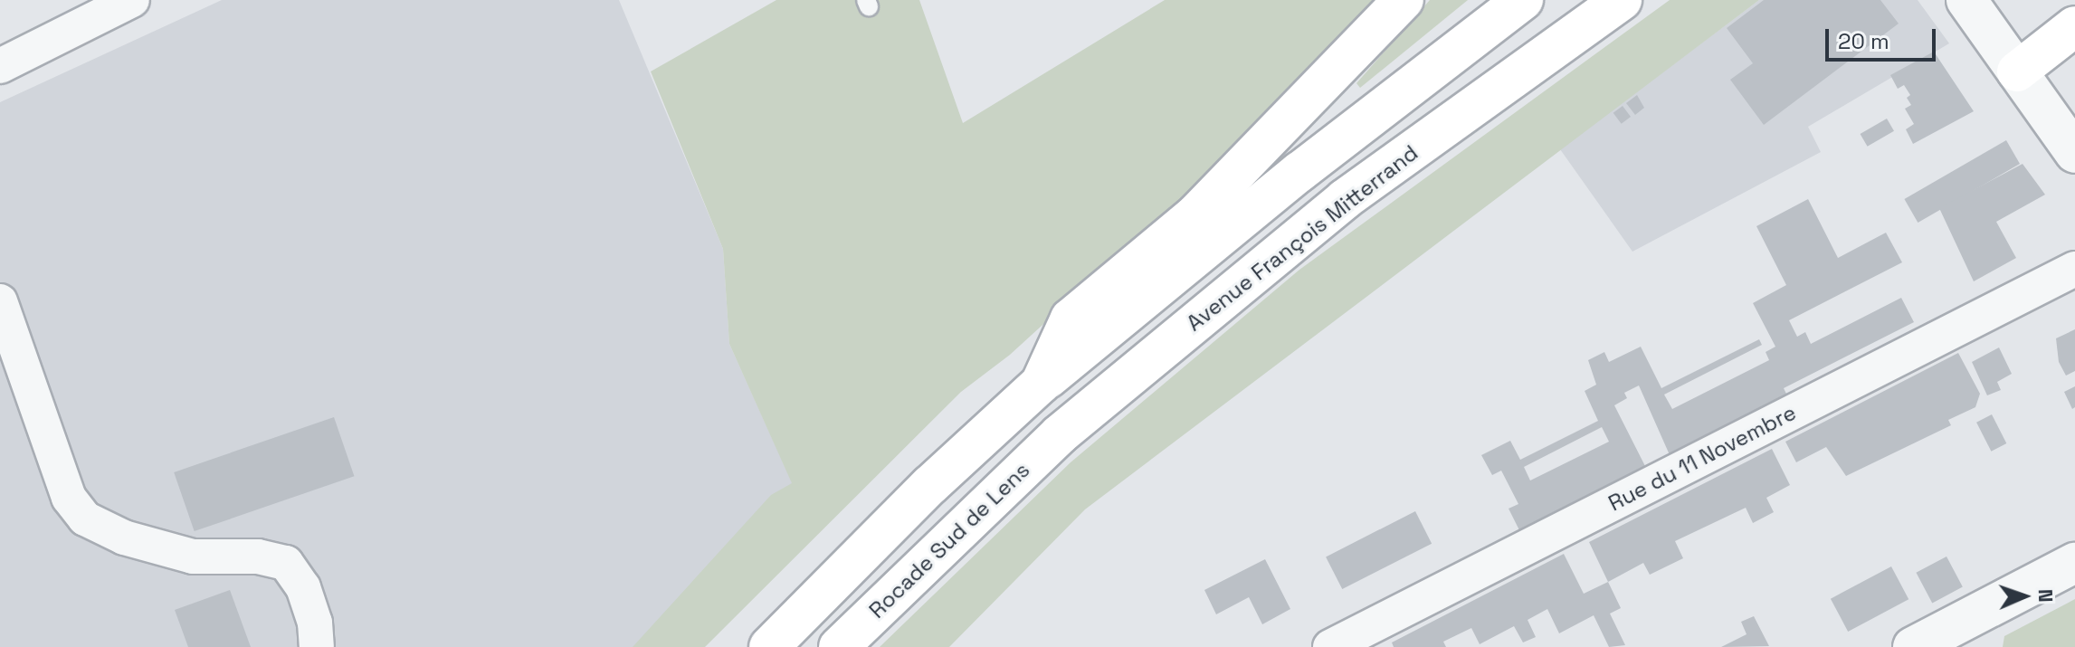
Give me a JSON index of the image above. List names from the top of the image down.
{
  "streets": {
    "highway": ["Avenue François Mitterrand", "Rocade Sud de Lens"],
    "street": ["Rue du 11 Novembre"]
  },
  "crossings": [
    ["Avenue François Mitterrand", "Rocade Sud de Lens"]
  ],
  "scale_bar": "20 m",
  "north": "right"
}
